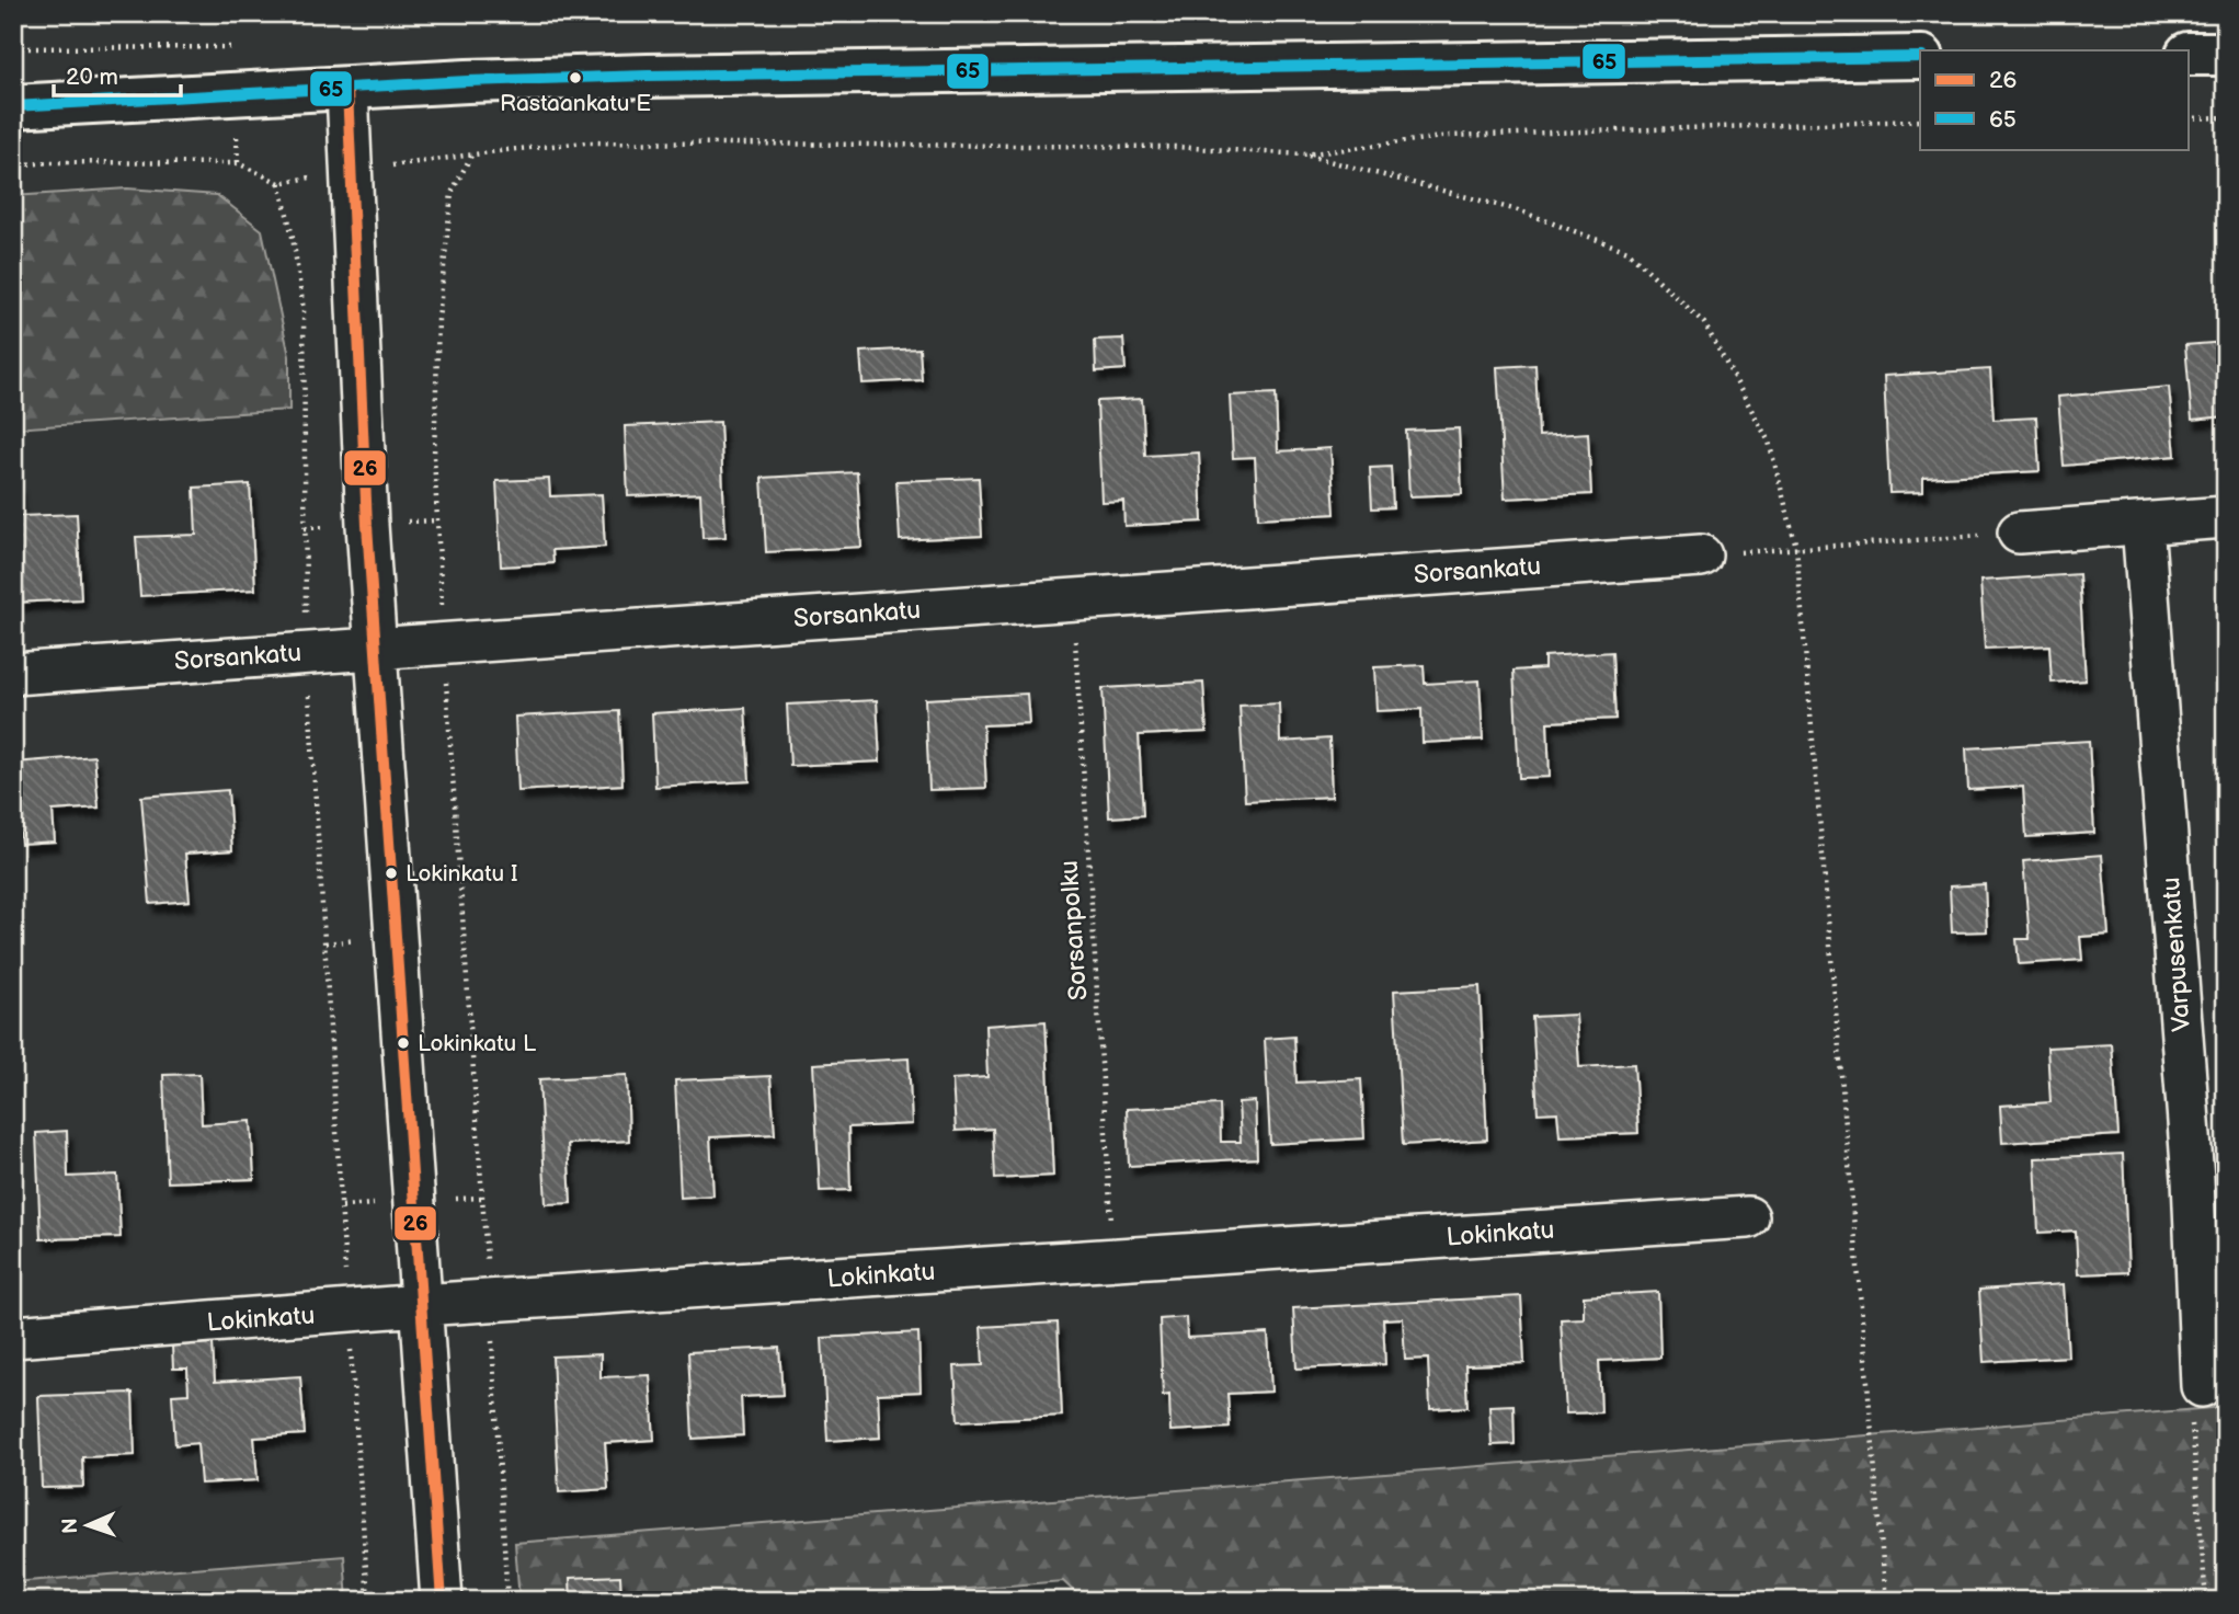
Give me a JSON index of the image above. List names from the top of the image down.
{
  "streets": {
    "street": ["Sorsankatu", "Varpusenkatu", "Lokinkatu"],
    "path": ["Sorsanpolku"]
  },
  "crossings": [
    ["Sorsankatu", "Sorsanpolku"],
    ["Sorsanpolku", "Lokinkatu"]
  ],
  "places": ["Rastaankatu E", "Lokinkatu I", "Lokinkatu L"],
  "lines": ["transit line 65", "transit line 26"],
  "legend": ["26", "65"],
  "scale_bar": "20 m",
  "north": "left"
}
